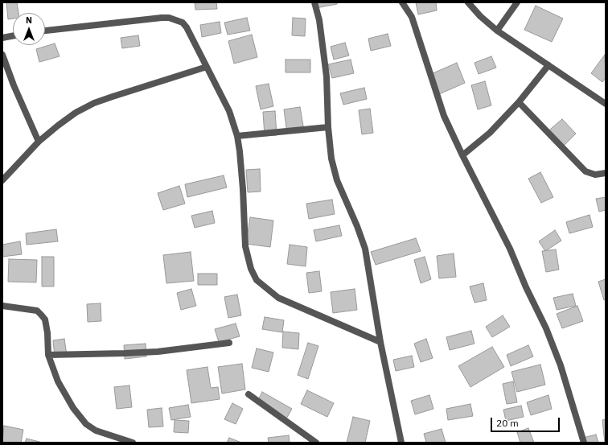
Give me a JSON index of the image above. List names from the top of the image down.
{
  "scale_bar": "20 m",
  "north": "top"
}
